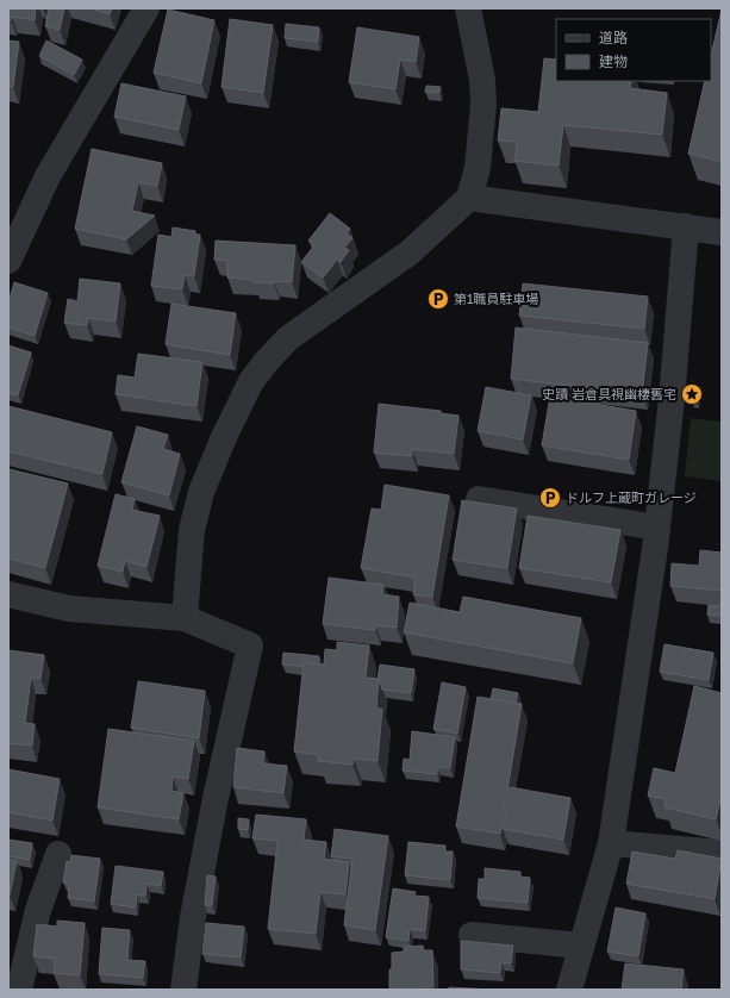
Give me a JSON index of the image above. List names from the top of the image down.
{
  "places": {
    "parking": ["第1職員駐車場", "ドルフ上蔵町ガレージ"],
    "place": ["史蹟 岩倉具視幽棲舊宅"]
  },
  "legend": ["道路", "建物"]
}
